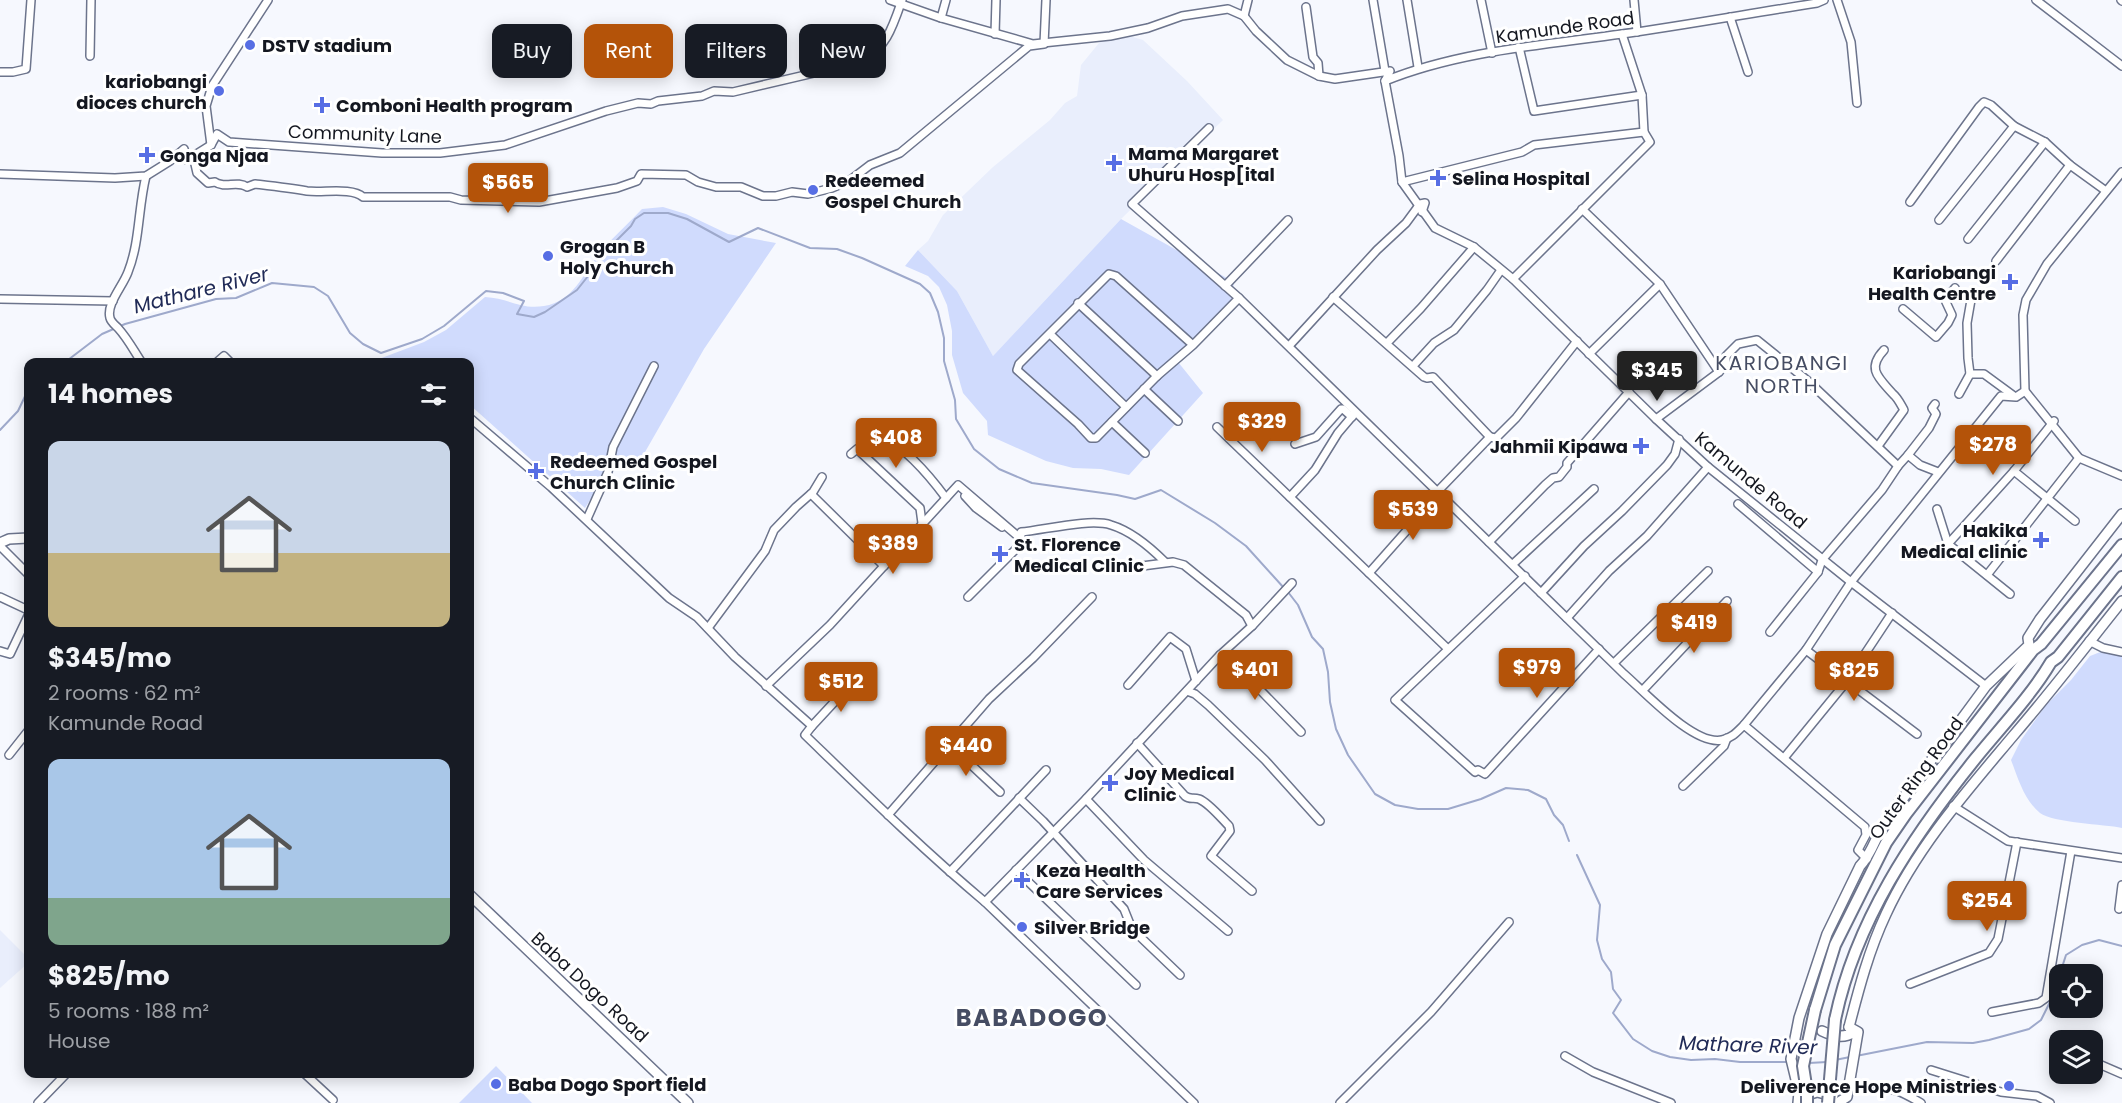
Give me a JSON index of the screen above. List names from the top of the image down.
{
  "streets": {
    "main road": ["Outer Ring Road", "Baba Dogo Road"],
    "street": ["Kamunde Road", "Community Lane"]
  },
  "crossings": [
    ["Kamunde Road", "Outer Ring Road"]
  ],
  "districts": ["KARIOBANGI NORTH", "BABADOGO"],
  "water": ["Mathare River"],
  "places": {
    "other": [
      "DSTV stadium",
      "kariobangi dioces church",
      "Redeemed Gospel Church",
      "Grogan B Holy Church",
      "Silver Bridge",
      "Baba Dogo Sport field",
      "Deliverence Hope Ministries"
    ],
    "health": [
      "Comboni Health program",
      "Gonga Njaa",
      "Mama Margaret Uhuru Hosp[ital",
      "Selina Hospital",
      "Kariobangi Health Centre",
      "Jahmii Kipawa",
      "Redeemed Gospel Church Clinic",
      "Hakika Medical clinic",
      "St. Florence Medical Clinic",
      "Joy Medical Clinic",
      "Keza Health Care Services"
    ]
  },
  "page": {
    "chip": [
      "Buy",
      "Rent",
      "Filters",
      "New"
    ],
    "price": [
      "$565",
      "$345",
      "$329",
      "$408",
      "$278",
      "$539",
      "$389",
      "$419",
      "$979",
      "$401",
      "$825",
      "$512",
      "$440",
      "$254"
    ],
    "heading": "14 homes",
    "list": [
      {
        "name": "$345/mo",
        "note": "2 rooms · 62 m² · Kamunde Road"
      },
      {
        "name": "$825/mo",
        "note": "5 rooms · 188 m² · House"
      }
    ]
  }
}
